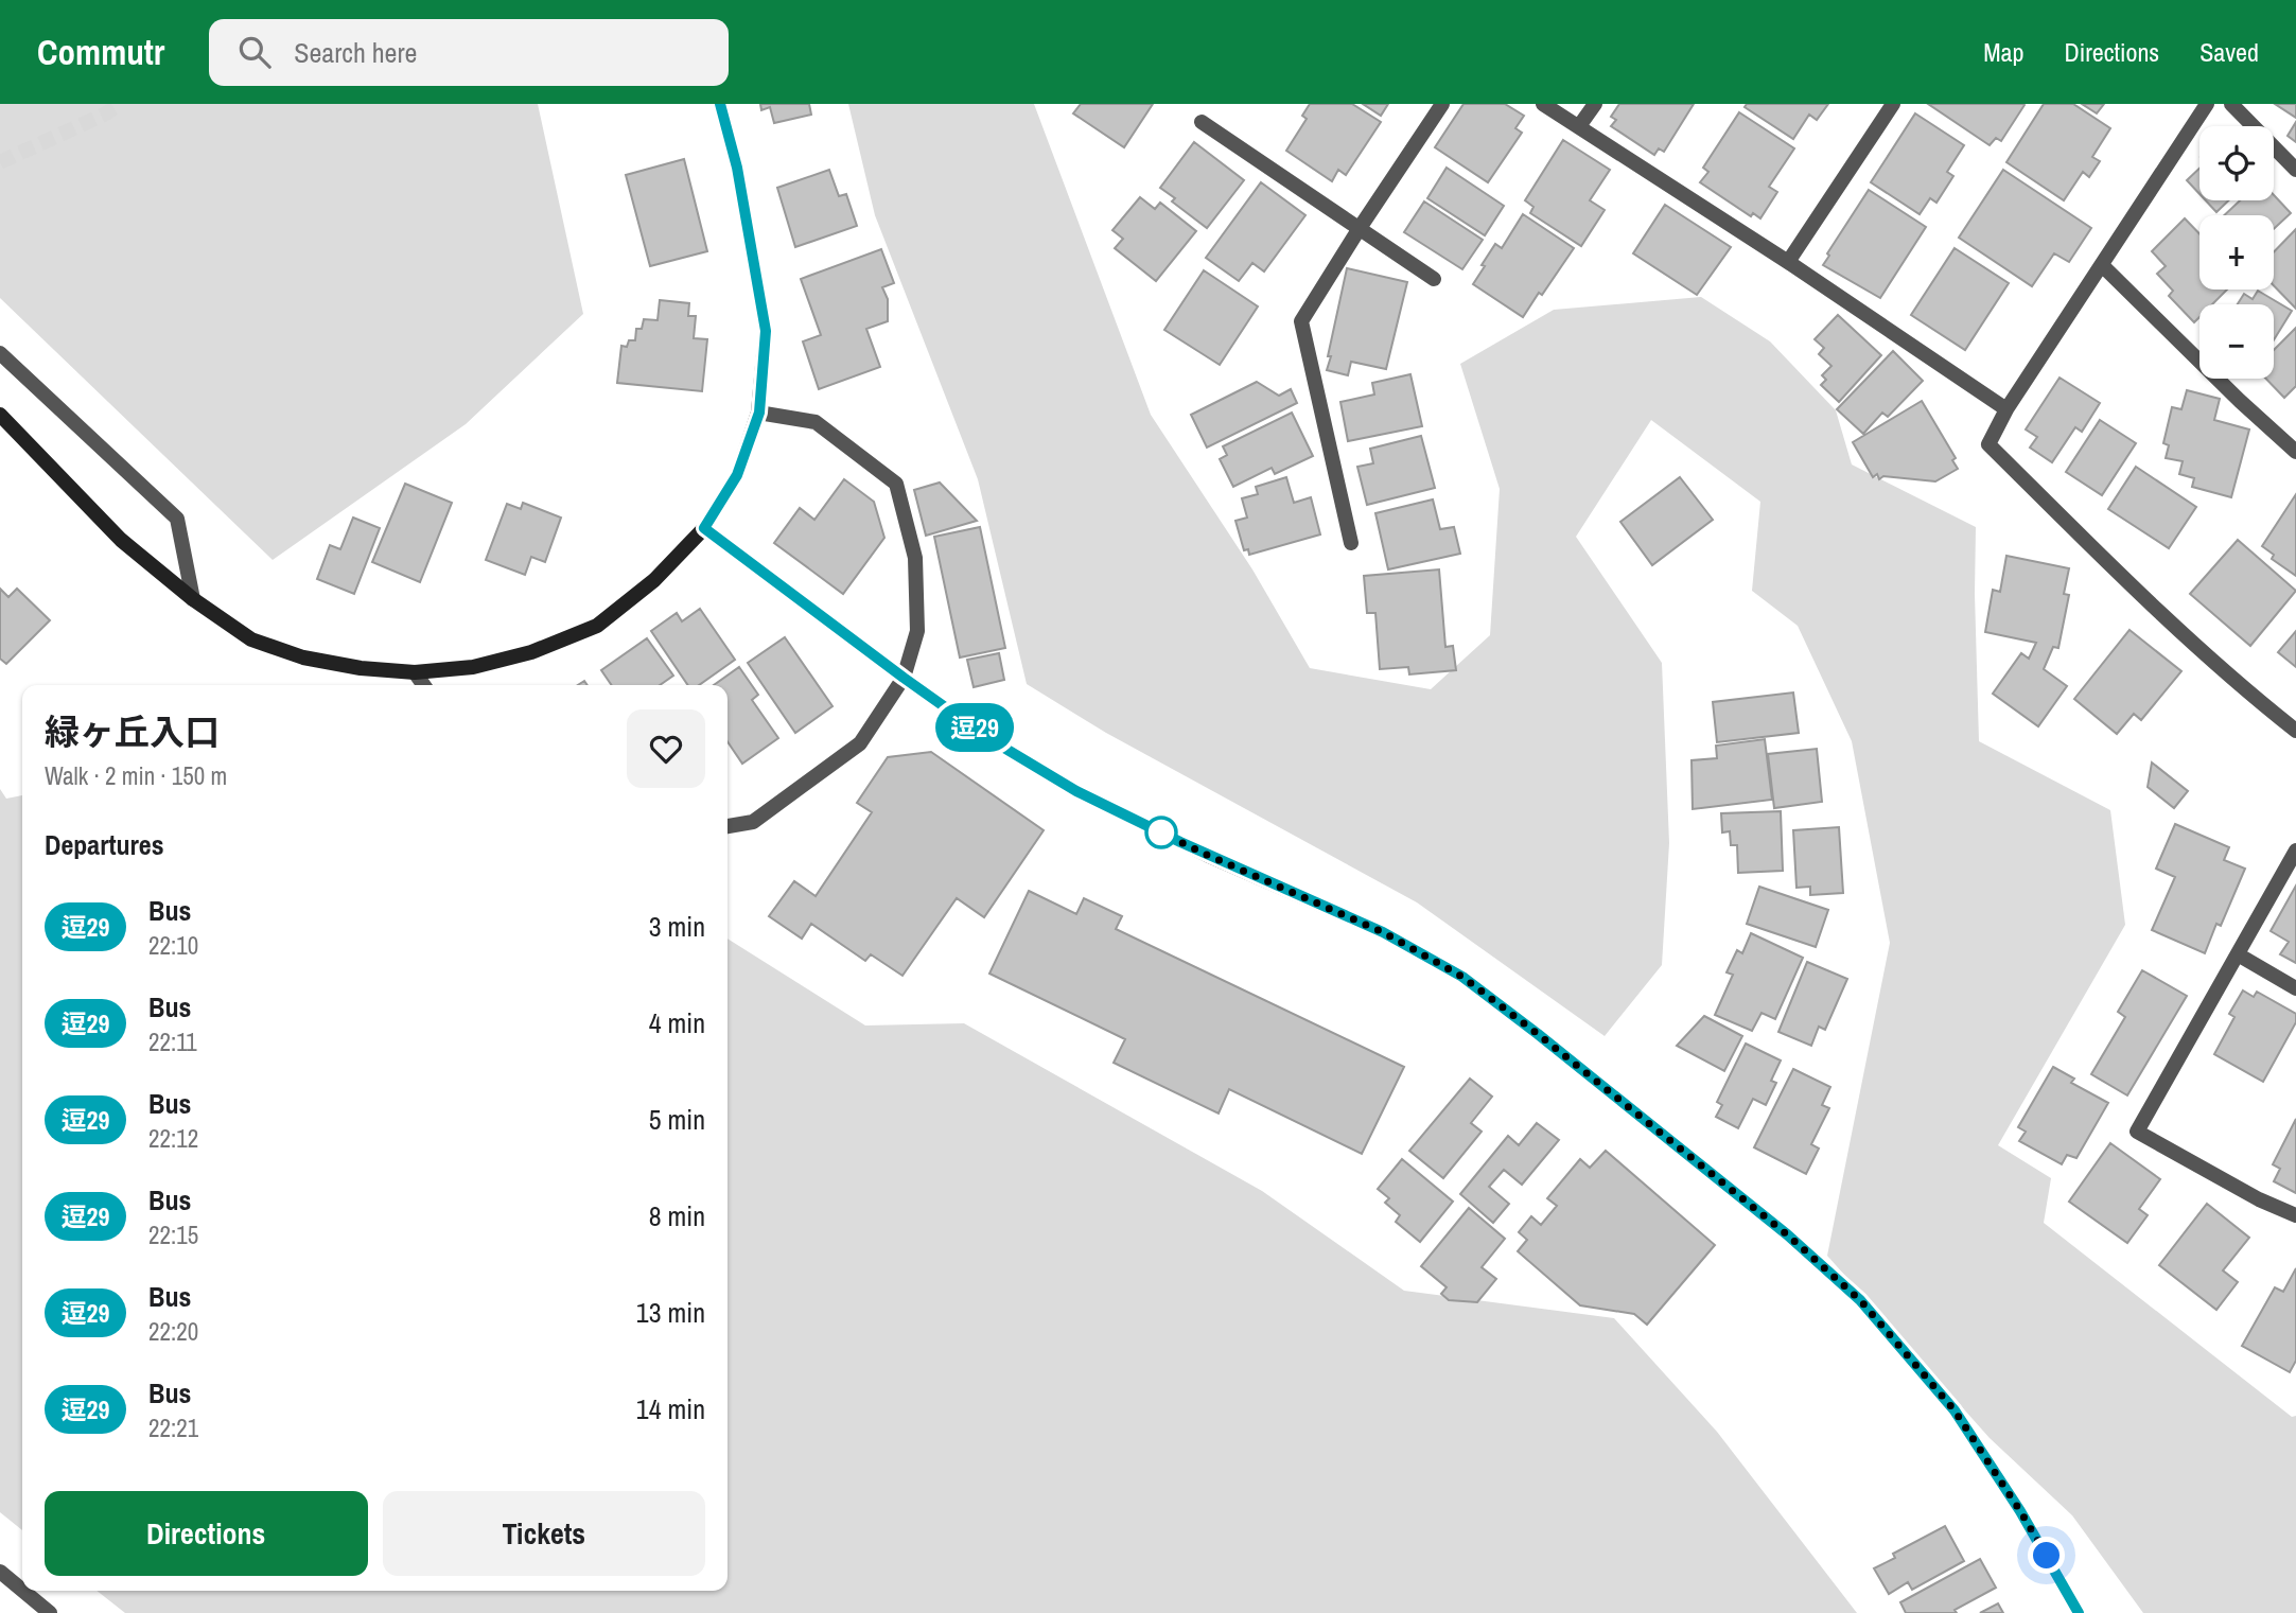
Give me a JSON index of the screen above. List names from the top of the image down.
{
  "lines": ["bus line 逗29"],
  "page": {
    "header": "Commutr",
    "search": "Search here",
    "nav": ["Map", "Directions", "Saved"],
    "on_map": "逗29",
    "map_buttons": ["+", "−"],
    "heading": [
      ["緑ヶ丘入口", "Walk · 2 min · 150 m"],
      "Departures"
    ],
    "list": [
      {
        "mark": "逗29",
        "name": "Bus",
        "note": "22:10",
        "value": "3 min"
      },
      {
        "mark": "逗29",
        "name": "Bus",
        "note": "22:11",
        "value": "4 min"
      },
      {
        "mark": "逗29",
        "name": "Bus",
        "note": "22:12",
        "value": "5 min"
      },
      {
        "mark": "逗29",
        "name": "Bus",
        "note": "22:15",
        "value": "8 min"
      },
      {
        "mark": "逗29",
        "name": "Bus",
        "note": "22:20",
        "value": "13 min"
      },
      {
        "mark": "逗29",
        "name": "Bus",
        "note": "22:21",
        "value": "14 min"
      }
    ],
    "buttons": ["Directions", "Tickets"]
  }
}
